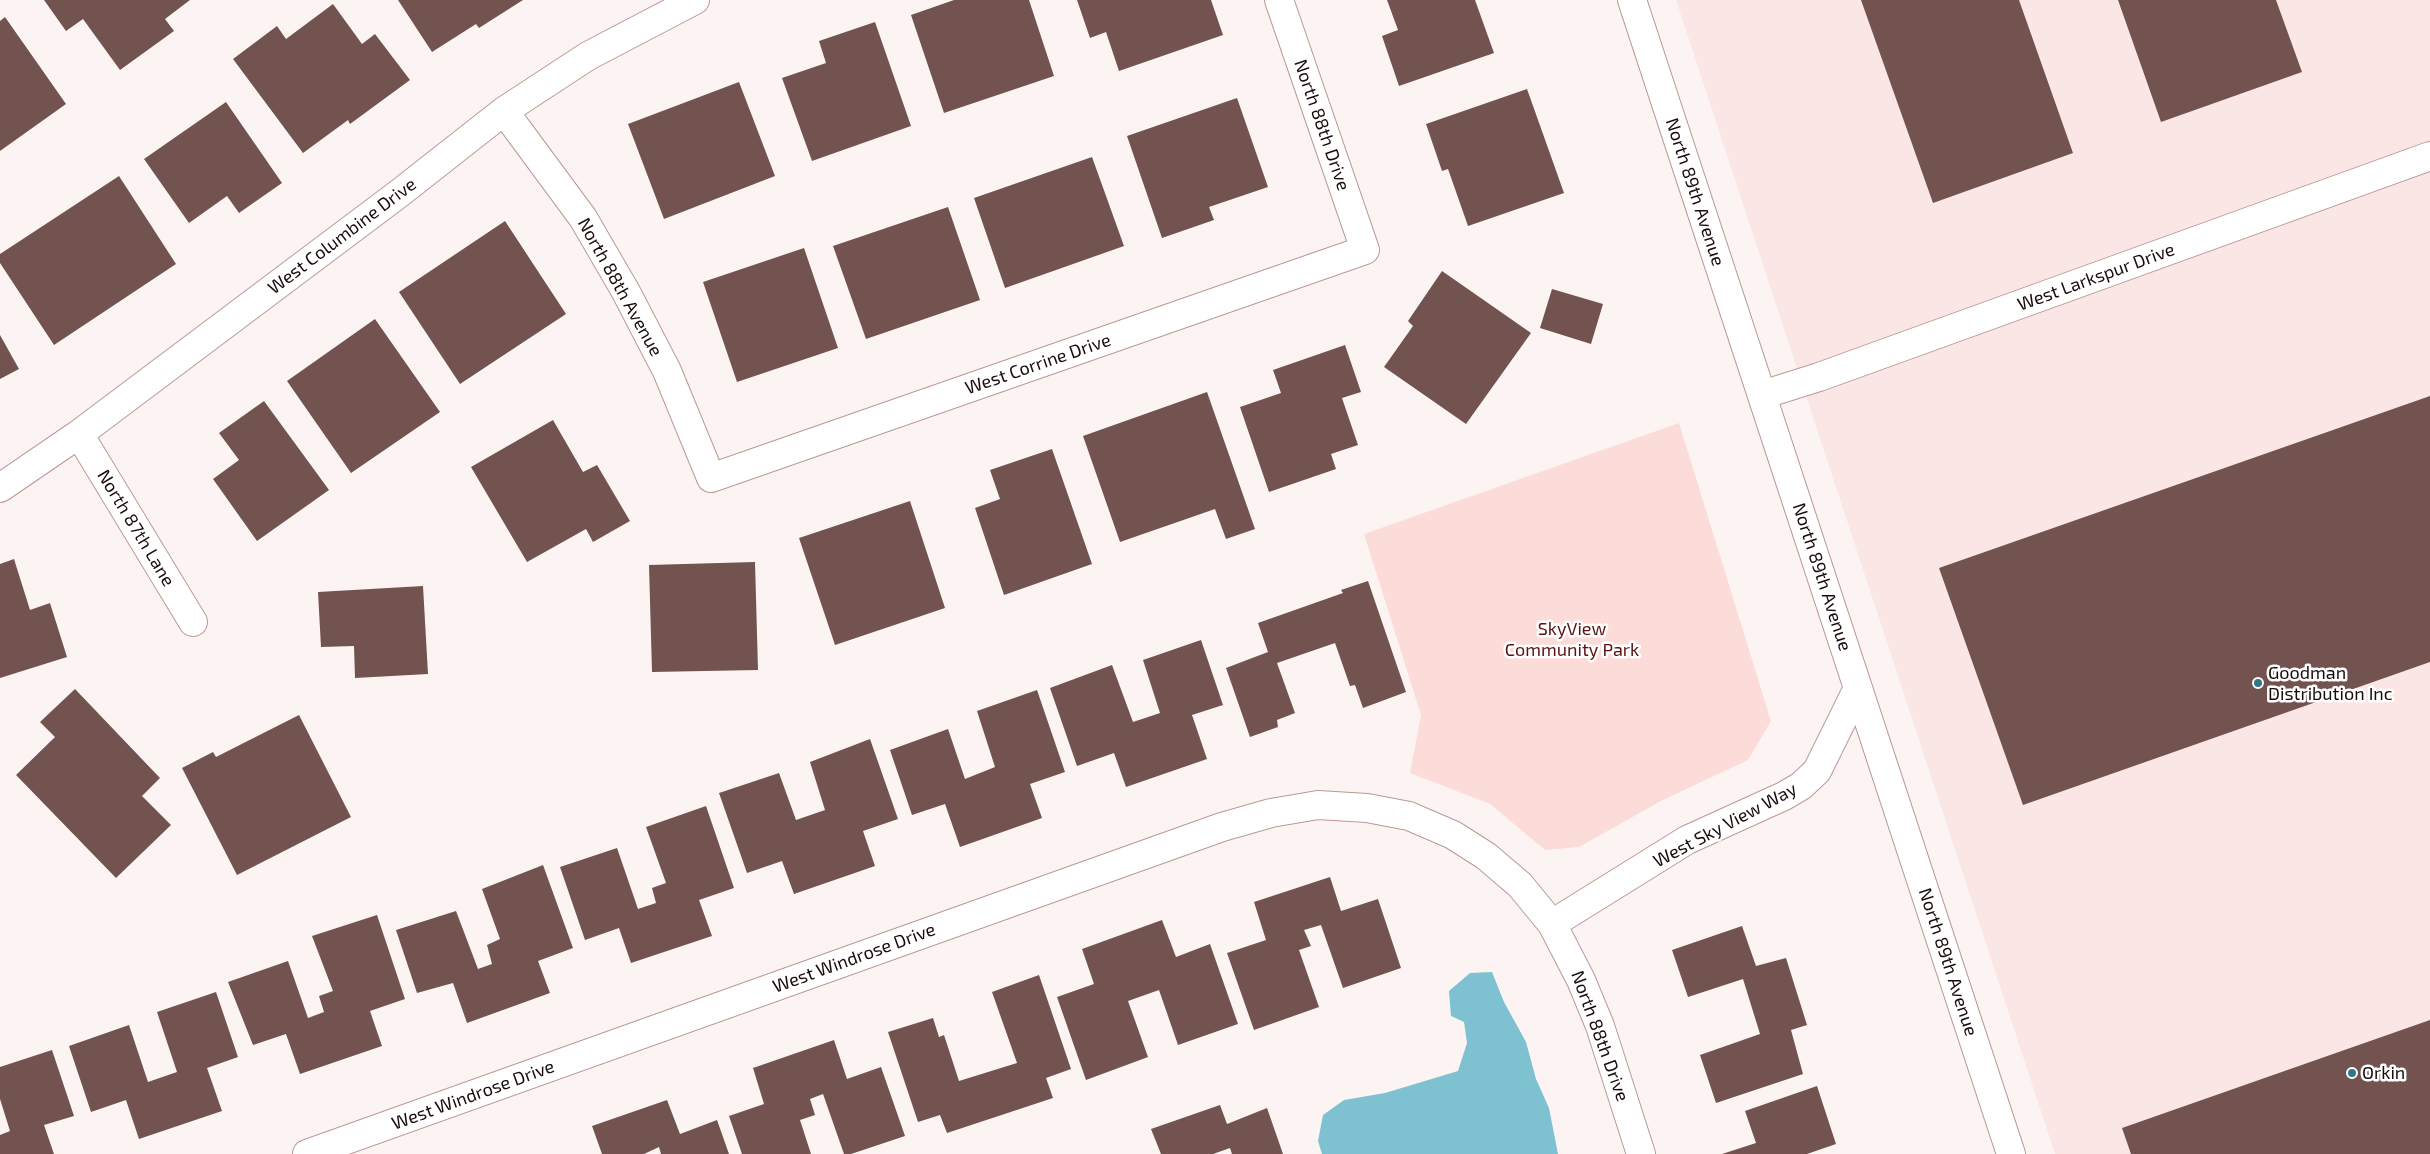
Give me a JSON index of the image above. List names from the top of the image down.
{
  "streets": {
    "street": [
      "North 88th Drive",
      "North 89th Avenue",
      "West Columbine Drive",
      "West Larkspur Drive",
      "North 88th Avenue",
      "West Corrine Drive",
      "North 87th Lane",
      "West Sky View Way",
      "West Windrose Drive"
    ]
  },
  "crossings": [
    ["North 88th Drive", "West Corrine Drive"],
    ["North 88th Drive", "West Sky View Way"],
    ["North 88th Drive", "West Windrose Drive"],
    ["North 89th Avenue", "West Larkspur Drive"],
    ["North 89th Avenue", "West Sky View Way"],
    ["West Columbine Drive", "North 88th Avenue"],
    ["West Columbine Drive", "North 87th Lane"],
    ["North 88th Avenue", "West Corrine Drive"]
  ],
  "parks": ["SkyView Community Park"],
  "places": ["Goodman Distribution Inc", "Orkin"]
}
